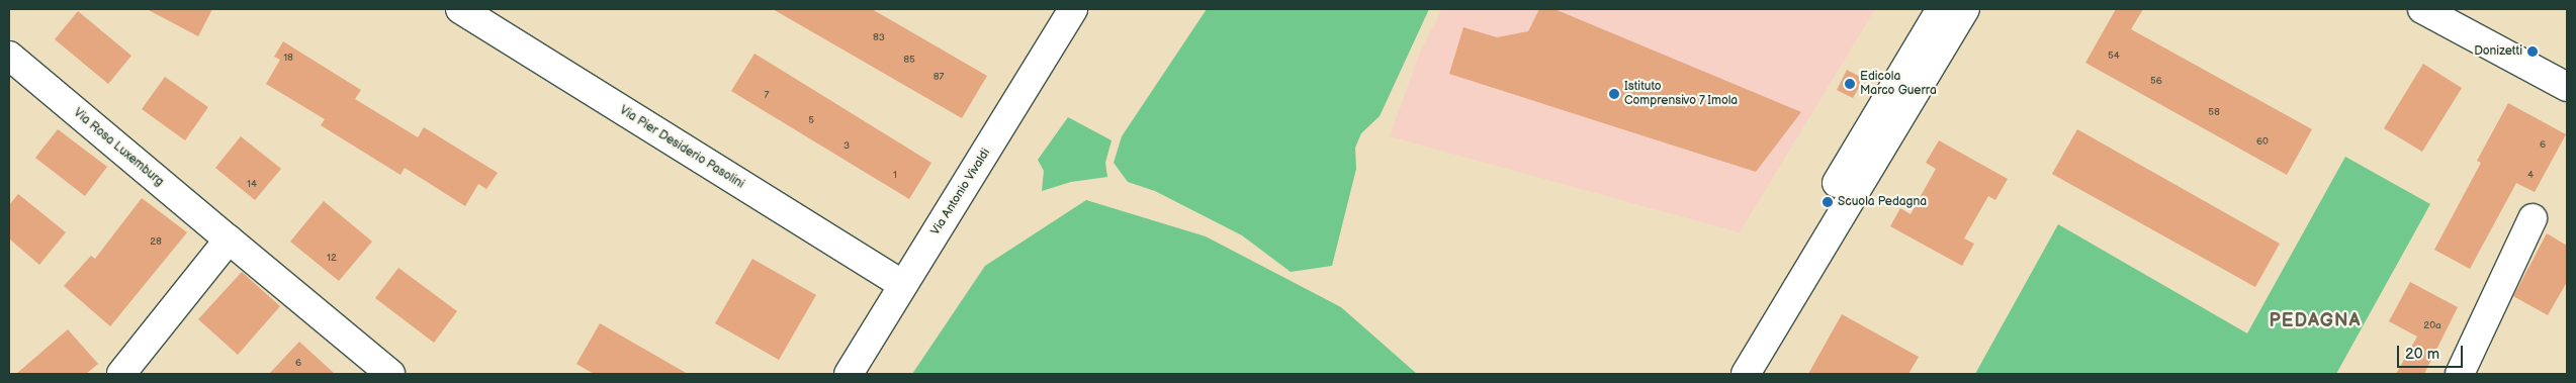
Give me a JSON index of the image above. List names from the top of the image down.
{
  "streets": {
    "street": ["Via Rosa Luxemburg", "Via Pier Desiderio Pasolini", "Via Antonio Vivaldi"]
  },
  "crossings": [
    ["Via Pier Desiderio Pasolini", "Via Antonio Vivaldi"]
  ],
  "districts": ["PEDAGNA"],
  "places": [
    "Donizetti",
    "Edicola Marco Guerra",
    "Istituto Comprensivo 7 Imola",
    "Scuola Pedagna"
  ],
  "house_numbers": [
    "83",
    "54",
    "18",
    "85",
    "87",
    "56",
    "7",
    "58",
    "5",
    "60",
    "6",
    "3",
    "1",
    "4",
    "14",
    "28",
    "12",
    "20a",
    "6"
  ],
  "scale_bar": "20 m"
}
